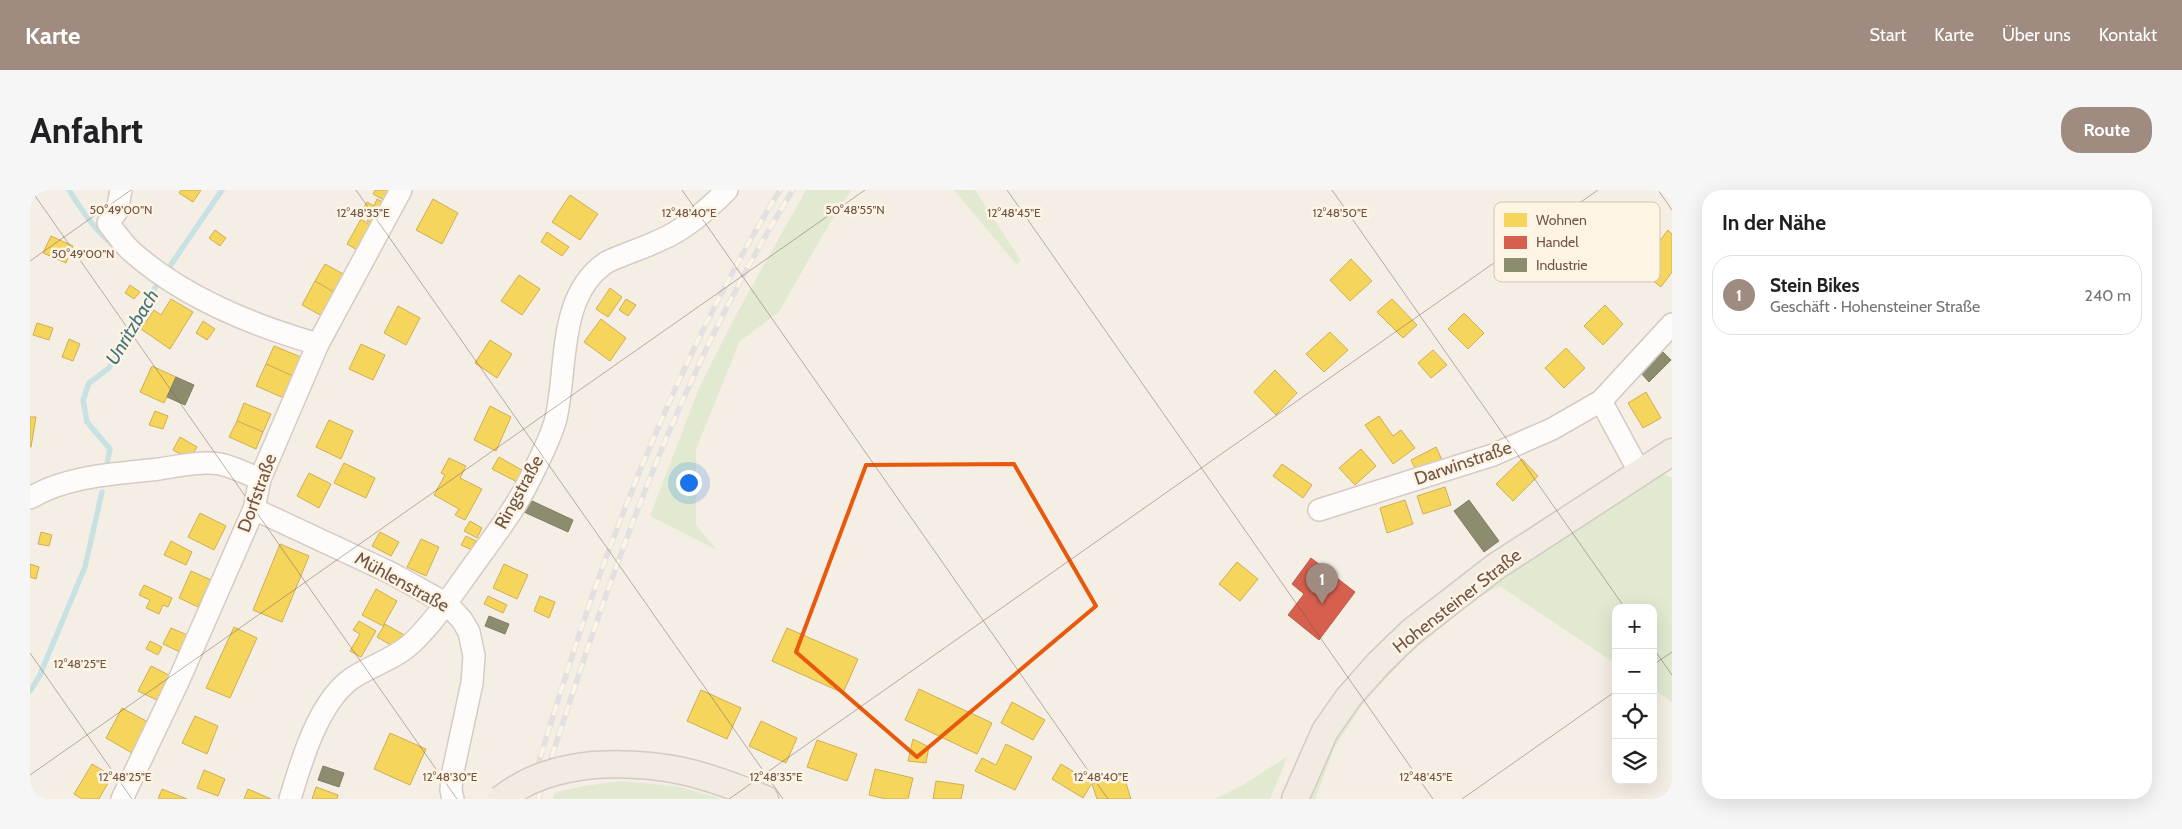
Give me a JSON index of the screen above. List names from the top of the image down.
{
  "streets": {
    "main road": ["Hohensteiner Straße"],
    "street": [
      "Darwinstraße",
      "Ringstraße",
      "Dorfstraße",
      "Mühlenstraße"
    ]
  },
  "crossings": [
    ["Ringstraße", "Mühlenstraße"],
    ["Dorfstraße", "Mühlenstraße"]
  ],
  "water": ["Unritzbach"],
  "legend": ["Wohnen", "Handel", "Industrie"],
  "page": {
    "header": "Karte",
    "nav": [
      "Start",
      "Karte",
      "Über uns",
      "Kontakt"
    ],
    "buttons": "Route",
    "title": "Anfahrt",
    "heading": "In der Nähe",
    "list": [
      {
        "mark": "1",
        "name": "Stein Bikes",
        "note": "Geschäft · Hohensteiner Straße",
        "value": "240 m"
      }
    ],
    "pins": "1",
    "map_buttons": ["+", "−"]
  },
  "coordinates": [
    "50°48'55\"N",
    "50°49'00\"N",
    "12°48'35\"E",
    "12°48'40\"E",
    "12°48'45\"E",
    "12°48'50\"E",
    "12°48'25\"E",
    "12°48'30\"E"
  ]
}
